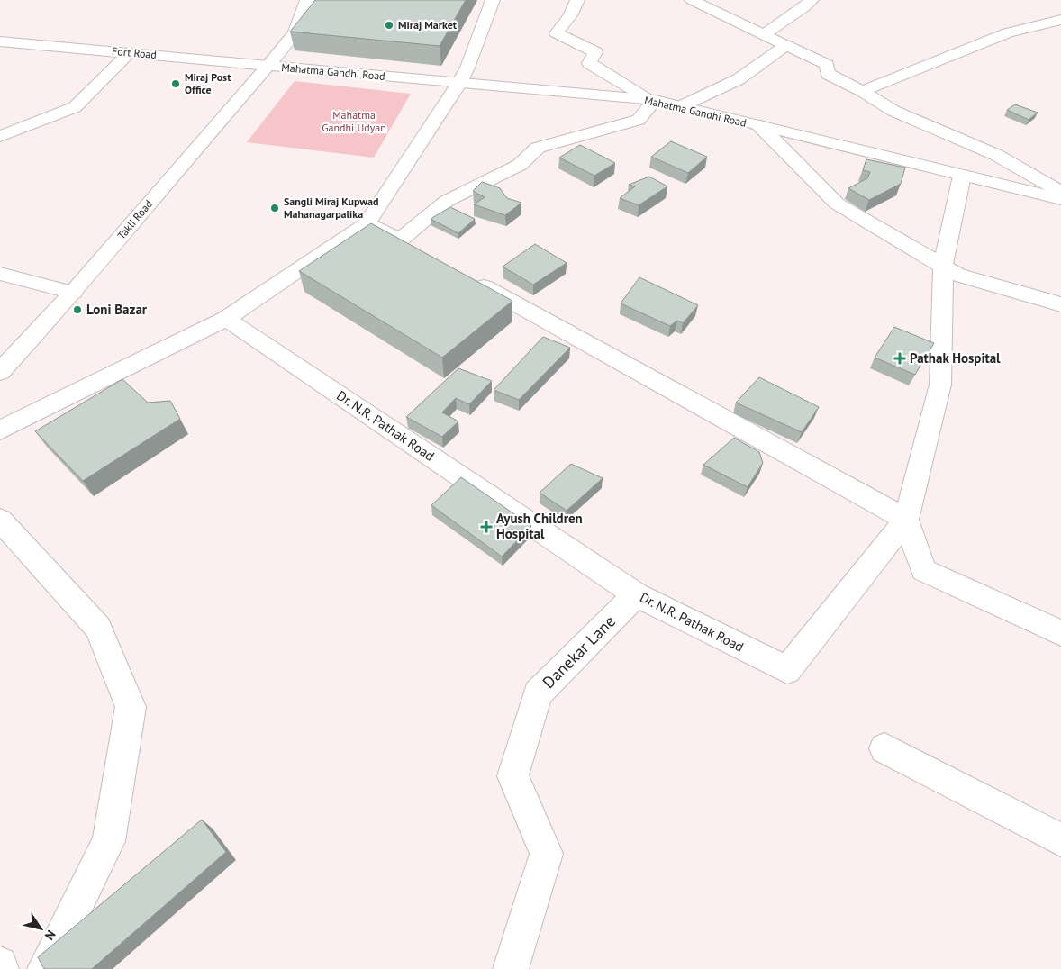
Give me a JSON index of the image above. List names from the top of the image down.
{
  "streets": {
    "street": [
      "Fort Road",
      "Mahatma Gandhi Road",
      "Takli Road",
      "Dr. N.R. Pathak Road",
      "Danekar Lane"
    ]
  },
  "crossings": [
    ["Fort Road", "Mahatma Gandhi Road"],
    ["Fort Road", "Takli Road"],
    ["Mahatma Gandhi Road", "Takli Road"],
    ["Mahatma Gandhi Road", "Dr. N.R. Pathak Road"],
    ["Dr. N.R. Pathak Road", "Danekar Lane"]
  ],
  "parks": ["Mahatma Gandhi Udyan"],
  "places": {
    "other": [
      "Miraj Market",
      "Miraj Post Office",
      "Sangli Miraj Kupwad Mahanagarpalika",
      "Loni Bazar"
    ],
    "health": ["Pathak Hospital", "Ayush Children Hospital"]
  },
  "north": "bottom right"
}
